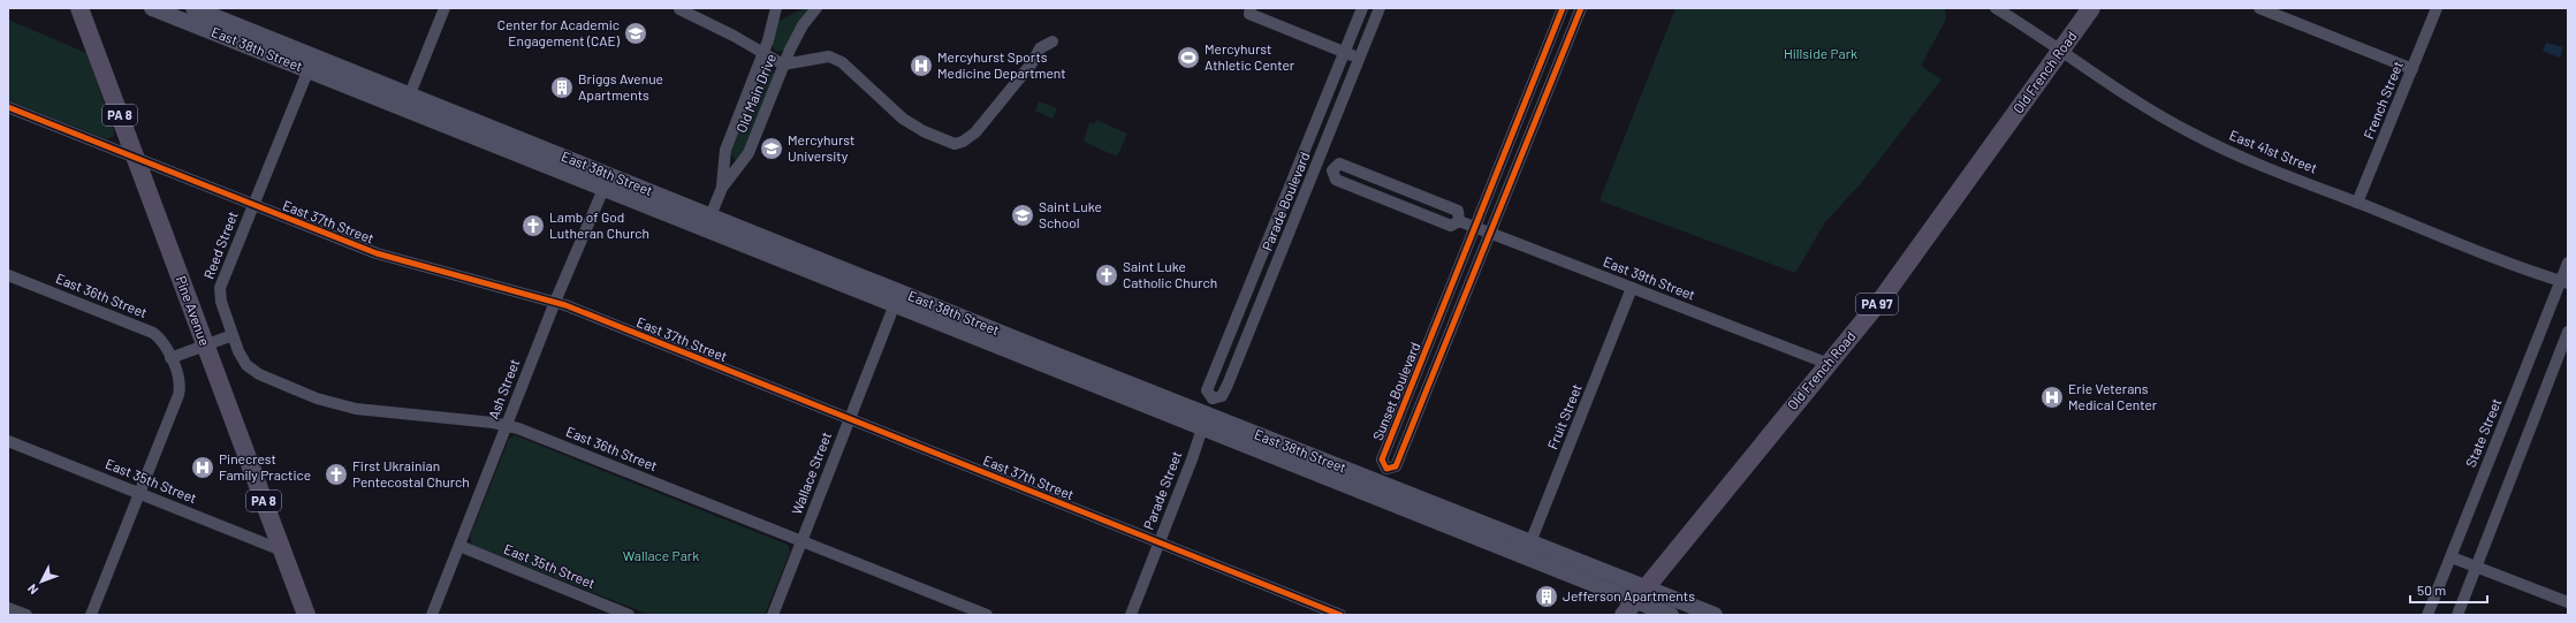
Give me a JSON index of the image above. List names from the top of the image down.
{
  "streets": {
    "main road": [
      "East 38th Street",
      "Old French Road",
      "PA 8",
      "PA 97",
      "Pine Avenue"
    ],
    "street": [
      "Old Main Drive",
      "French Street",
      "East 41st Street",
      "Parade Boulevard",
      "East 37th Street",
      "Reed Street",
      "East 39th Street",
      "East 36th Street",
      "Ash Street",
      "Sunset Boulevard",
      "Fruit Street",
      "State Street",
      "Wallace Street",
      "East 35th Street",
      "Parade Street"
    ]
  },
  "crossings": [
    ["East 38th Street", "Old French Road"],
    ["East 38th Street", "Old Main Drive"],
    ["East 38th Street", "Parade Boulevard"],
    ["East 38th Street", "Reed Street"],
    ["East 38th Street", "Ash Street"],
    ["East 38th Street", "Sunset Boulevard"],
    ["East 38th Street", "Fruit Street"],
    ["East 38th Street", "Wallace Street"],
    ["East 38th Street", "Parade Street"],
    ["Old French Road", "East 41st Street"],
    ["Old French Road", "East 39th Street"],
    ["French Street", "East 41st Street"],
    ["East 41st Street", "State Street"],
    ["Parade Boulevard", "East 39th Street"],
    ["Parade Boulevard", "Parade Street"],
    ["East 37th Street", "Reed Street"],
    ["East 37th Street", "Pine Avenue"],
    ["East 37th Street", "Ash Street"],
    ["East 37th Street", "Wallace Street"],
    ["East 37th Street", "Parade Street"],
    ["Reed Street", "East 36th Street"],
    ["East 39th Street", "Sunset Boulevard"],
    ["East 39th Street", "Fruit Street"],
    ["East 36th Street", "Ash Street"],
    ["East 36th Street", "Wallace Street"],
    ["Pine Avenue", "East 35th Street"],
    ["Ash Street", "East 35th Street"]
  ],
  "parks": ["Hillside Park", "Wallace Park"],
  "places": {
    "school or university": ["Center for Academic Engagement (CAE)", "Mercyhurst University", "Saint Luke School"],
    "sports": ["Mercyhurst Athletic Center"],
    "hospital": ["Mercyhurst Sports Medicine Department", "Erie Veterans Medical Center", "Pinecrest Family Practice"],
    "building": ["Briggs Avenue Apartments", "Jefferson Apartments"],
    "church": ["Lamb of God Lutheran Church", "Saint Luke Catholic Church", "First Ukrainian Pentecostal Church"]
  },
  "scale_bar": "50 m",
  "north": "bottom left"
}
